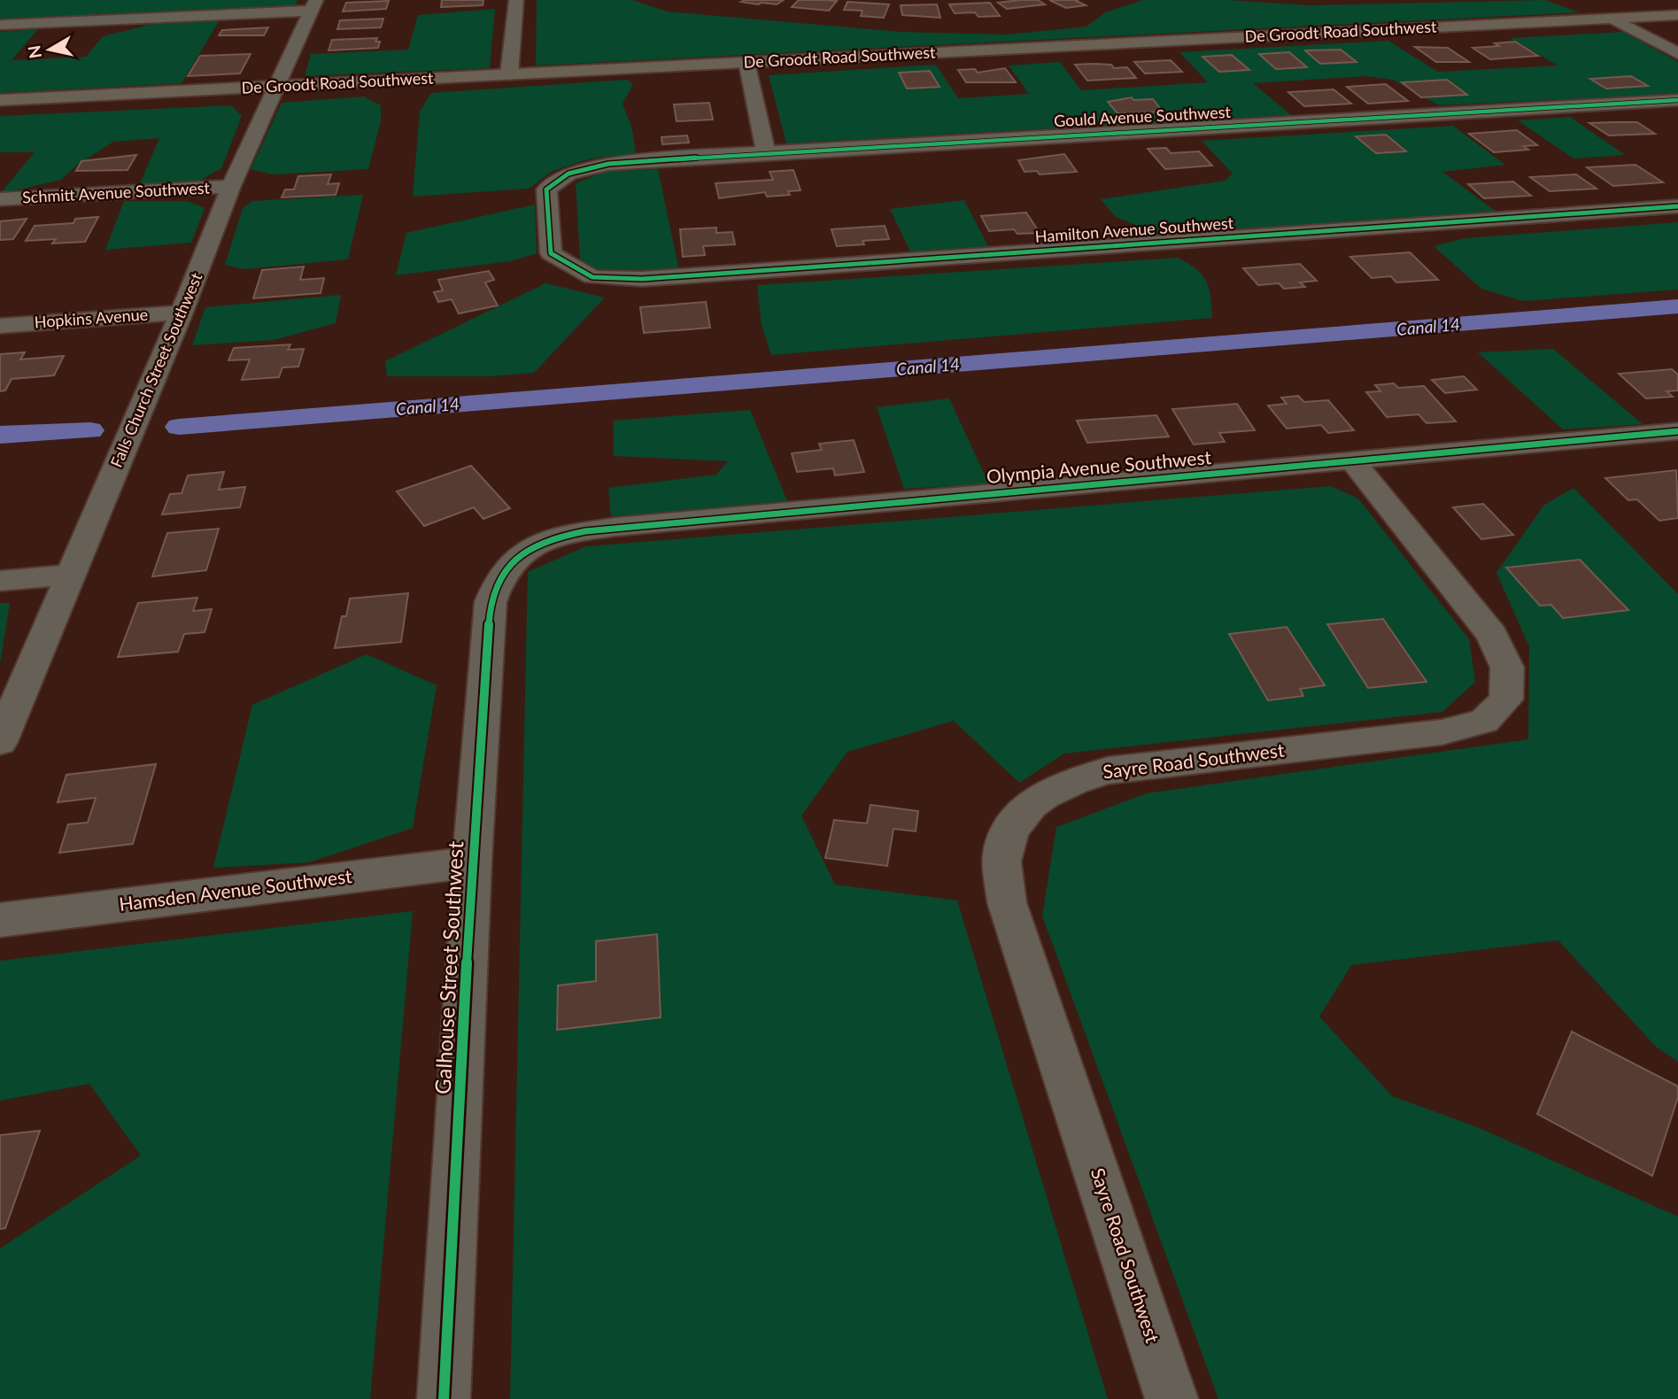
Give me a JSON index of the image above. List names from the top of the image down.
{
  "streets": {
    "street": [
      "De Groodt Road Southwest",
      "Gould Avenue Southwest",
      "Schmitt Avenue Southwest",
      "Hamilton Avenue Southwest",
      "Hopkins Avenue",
      "Falls Church Street Southwest",
      "Olympia Avenue Southwest",
      "Sayre Road Southwest",
      "Hamsden Avenue Southwest",
      "Galhouse Street Southwest"
    ]
  },
  "crossings": [
    ["De Groodt Road Southwest", "Falls Church Street Southwest"],
    ["Gould Avenue Southwest", "Hamilton Avenue Southwest"],
    ["Schmitt Avenue Southwest", "Falls Church Street Southwest"],
    ["Hopkins Avenue", "Falls Church Street Southwest"],
    ["Olympia Avenue Southwest", "Sayre Road Southwest"],
    ["Olympia Avenue Southwest", "Galhouse Street Southwest"],
    ["Hamsden Avenue Southwest", "Galhouse Street Southwest"]
  ],
  "water": ["Canal 14"],
  "north": "left"
}
